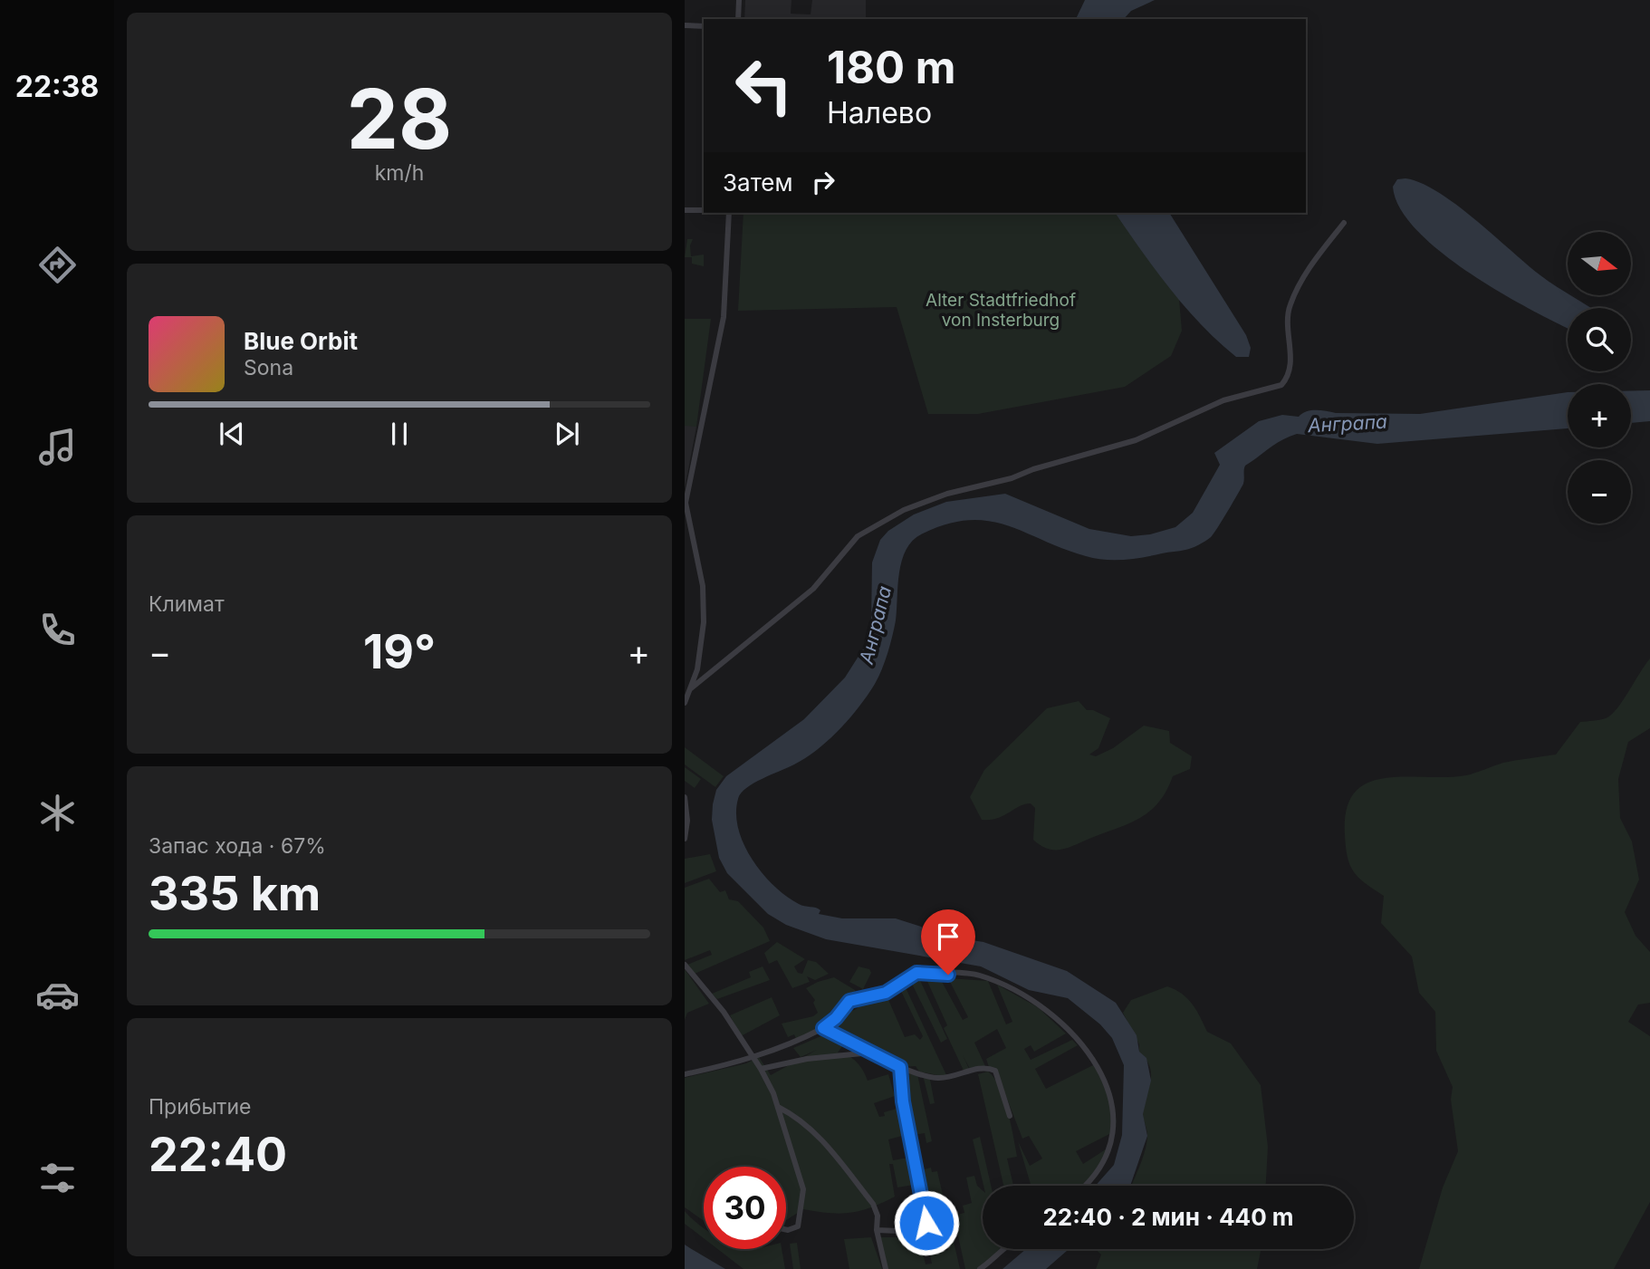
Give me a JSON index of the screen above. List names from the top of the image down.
{
  "water": ["Анграпа"],
  "parks": ["Alter Stadtfriedhof von Insterburg"],
  "north": "right",
  "page": {
    "tabs": "22:38",
    "tile": [
      ["28", "km/h"],
      "Климат",
      ["Запас хода · 67%", "335 km"],
      ["Прибытие", "22:40"]
    ],
    "turn": ["180 m", "Налево"],
    "then": "Затем",
    "map_buttons": ["+", "−"],
    "song": ["Blue Orbit", "Sona"],
    "heat": ["−", "19°", "+"],
    "limit": "30",
    "trip": "22:40 · 2 мин · 440 m"
  }
}
